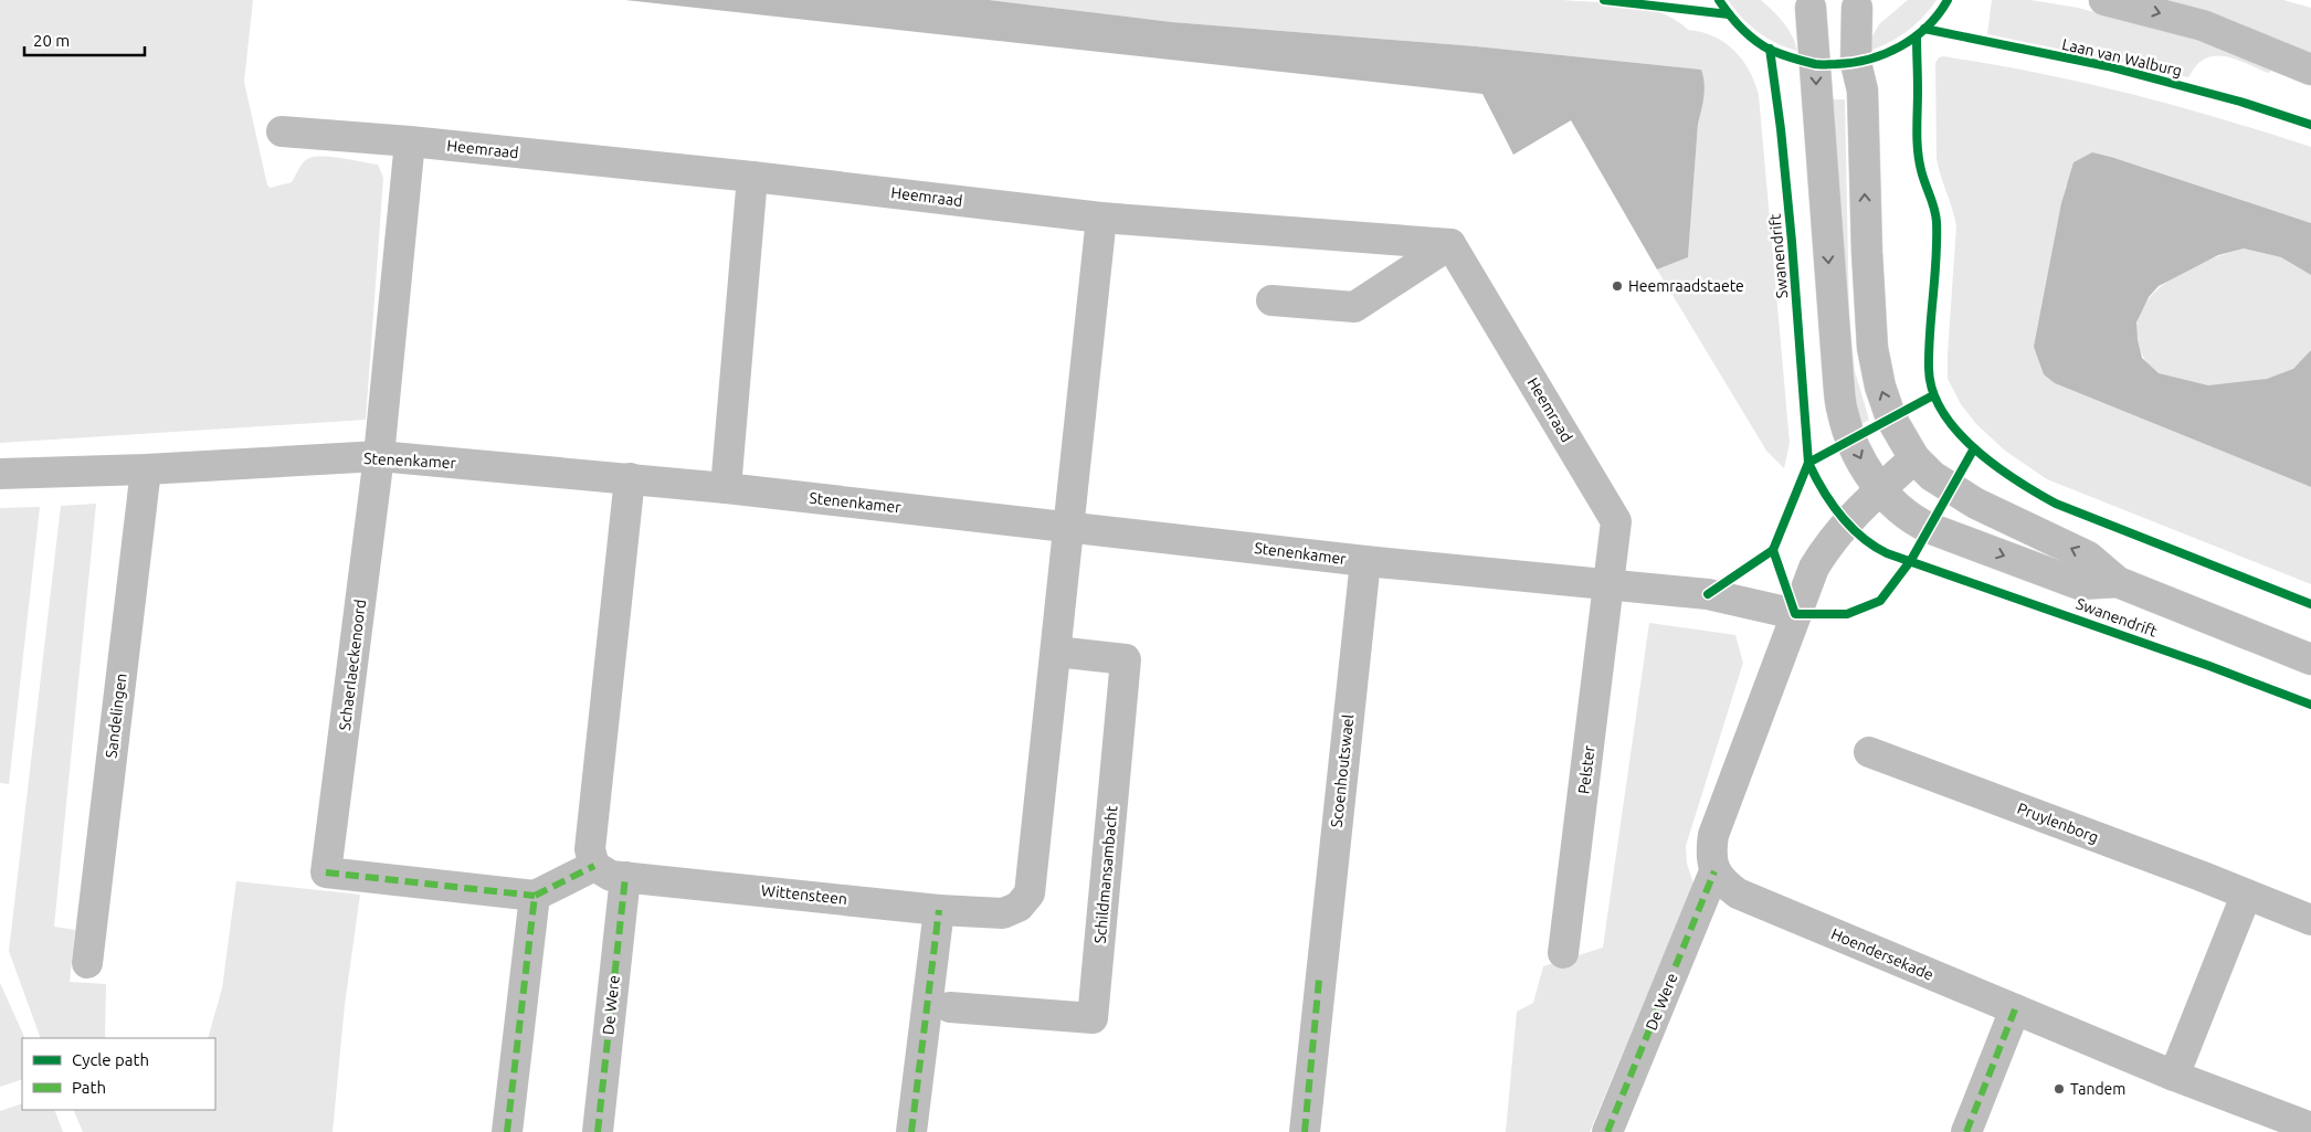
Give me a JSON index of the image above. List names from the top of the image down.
{
  "streets": {
    "street": [
      "Heemraad",
      "Swanendrift",
      "Stenenkamer",
      "Schaerlaeckenoord",
      "Sandelingen",
      "Pelster",
      "Scoenhoutswael",
      "Pruylenborg",
      "Schildmansambacht",
      "Wittensteen",
      "Hoendersekade",
      "De Were"
    ],
    "cycle path": ["Laan van Walburg"]
  },
  "crossings": [
    ["Heemraad", "Stenenkamer"],
    ["Heemraad", "Pelster"],
    ["Stenenkamer", "Schaerlaeckenoord"],
    ["Stenenkamer", "Sandelingen"],
    ["Stenenkamer", "Pelster"],
    ["Stenenkamer", "Scoenhoutswael"],
    ["Stenenkamer", "Wittensteen"],
    ["Schildmansambacht", "Wittensteen"],
    ["Wittensteen", "De Were"],
    ["Hoendersekade", "De Were"]
  ],
  "places": ["Heemraadstaete", "Tandem"],
  "legend": ["Cycle path", "Path"],
  "scale_bar": "20 m"
}
